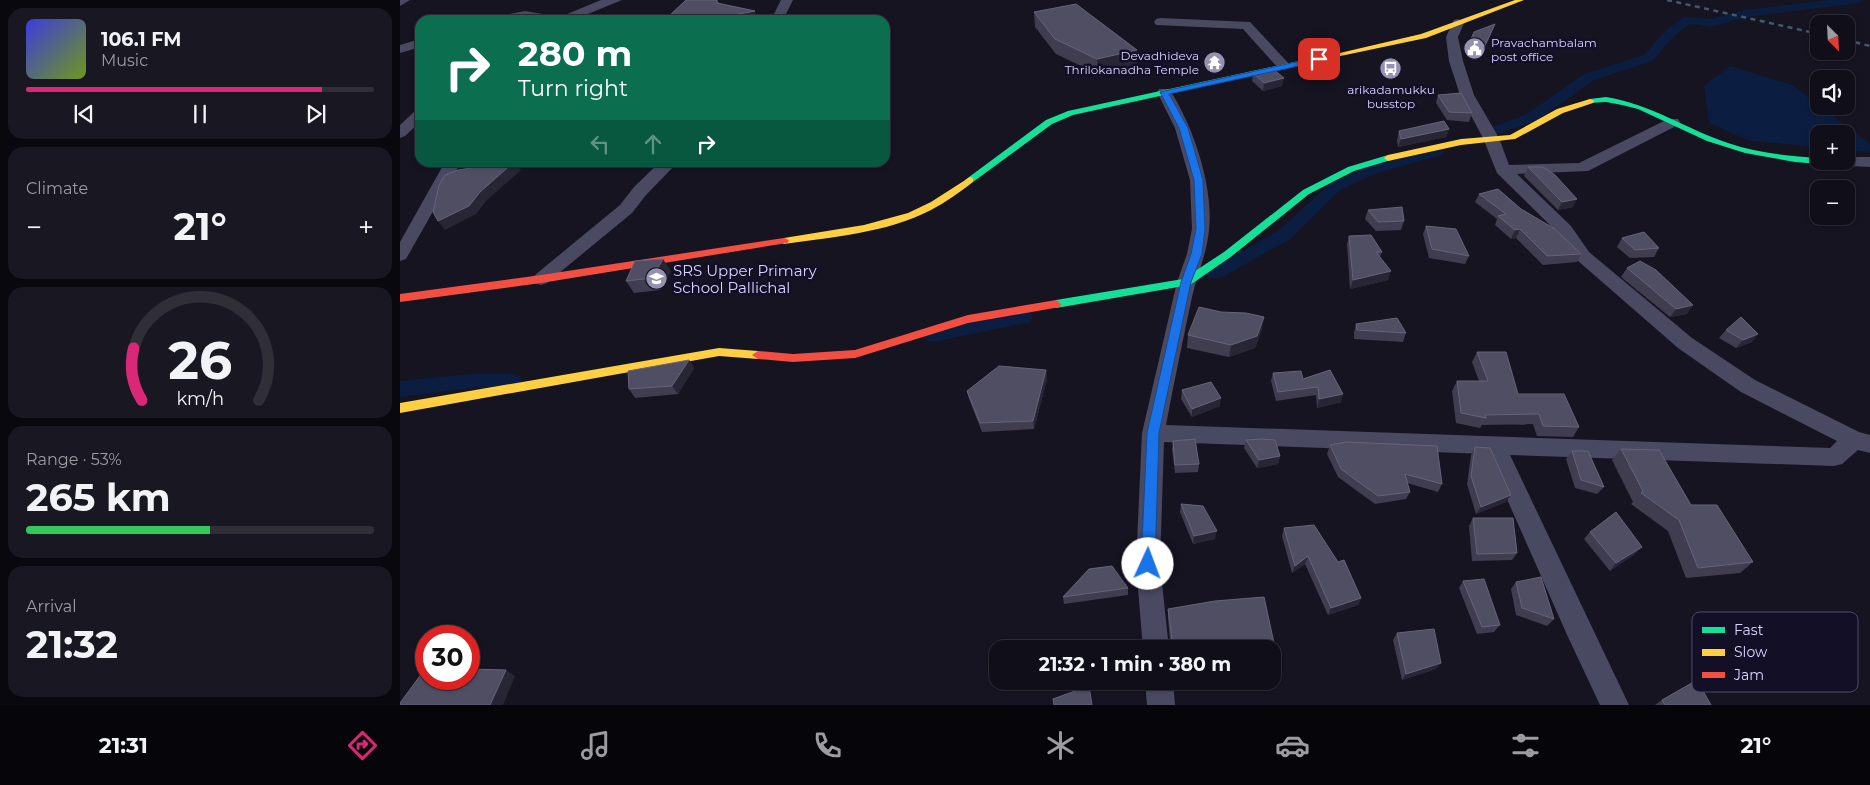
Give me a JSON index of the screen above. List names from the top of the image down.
{
  "places": {
    "public building": ["Pravachambalam post office"],
    "temple": ["Devadhideva Thrilokanadha Temple"],
    "bus stop": ["arikadamukku busstop"],
    "school or university": ["SRS Upper Primary School Pallichal"]
  },
  "legend": ["Fast", "Slow", "Jam"],
  "north": "bottom right",
  "page": {
    "map_buttons": ["+", "−"],
    "turn": ["280 m", "Turn right"],
    "song": ["106.1 FM", "Music"],
    "tile": [
      "Climate",
      ["Range · 53%", "265 km"],
      ["Arrival", "21:32"]
    ],
    "heat": ["−", "21°", "+"],
    "limit": "30",
    "trip": "21:32 · 1 min · 380 m",
    "tabs": ["21:31", "21°"],
    "gauge": ["26", "km/h"]
  }
}
